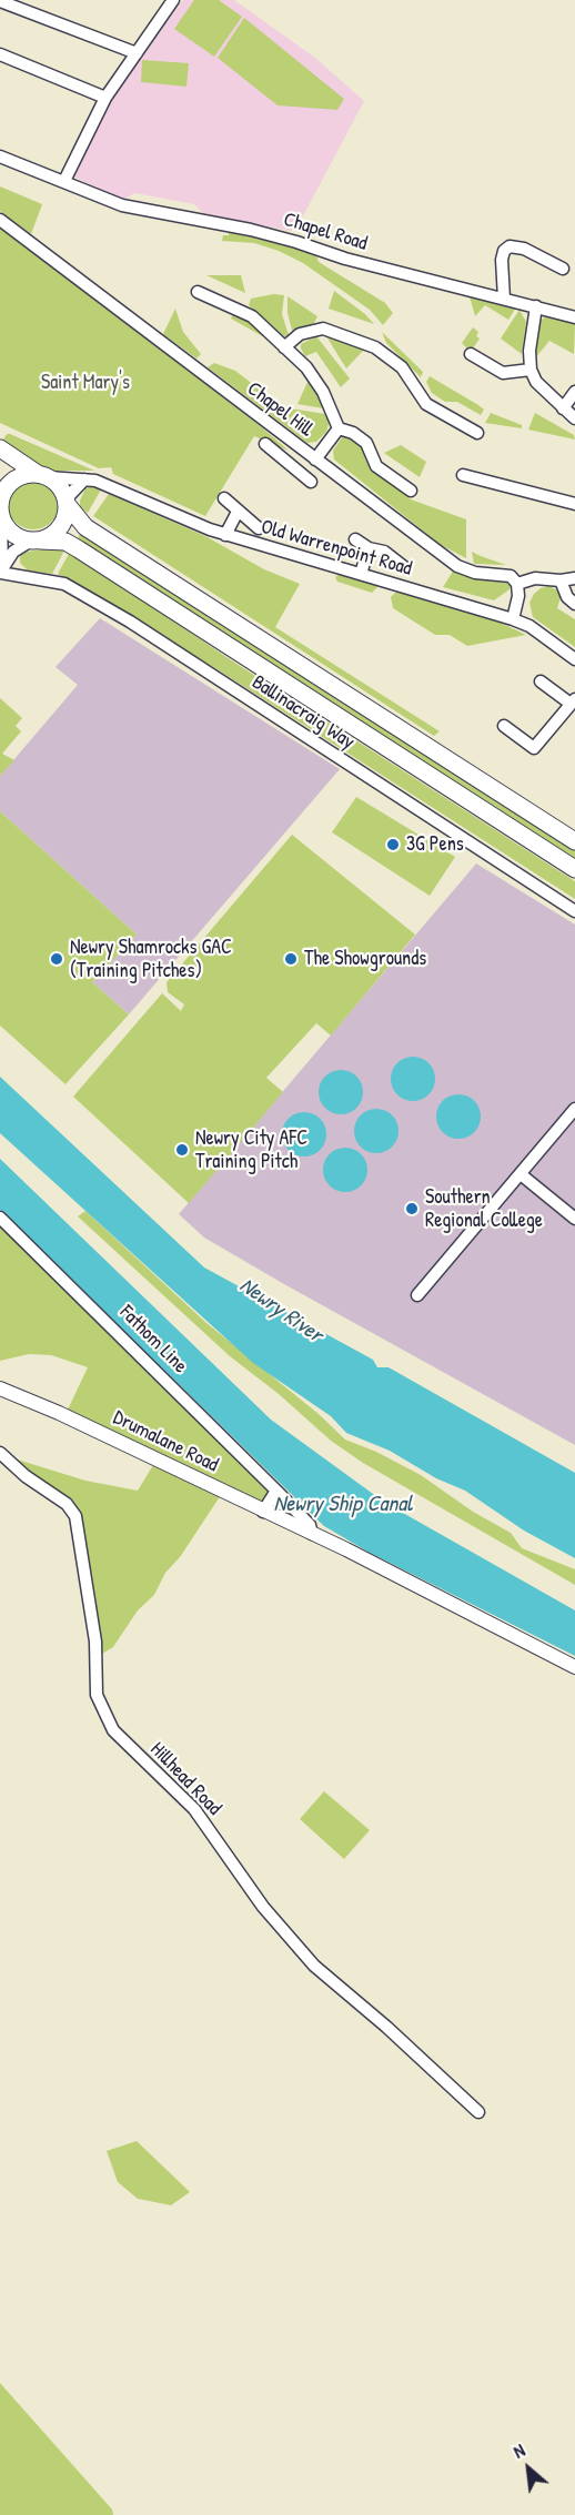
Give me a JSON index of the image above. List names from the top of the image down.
{
  "streets": {
    "main road": ["Fathom Line", "Drumalane Road"],
    "street": [
      "Chapel Road",
      "Chapel Hill",
      "Old Warrenpoint Road",
      "Ballinacraig Way",
      "Hillhead Road"
    ]
  },
  "crossings": [
    ["Fathom Line", "Drumalane Road"]
  ],
  "water": ["Newry River", "Newry Ship Canal"],
  "parks": ["Saint Mary's"],
  "places": [
    "3G Pens",
    "Newry Shamrocks GAC (Training Pitches)",
    "The Showgrounds",
    "Newry City AFC Training Pitch",
    "Southern Regional College"
  ],
  "north": "top left"
}
